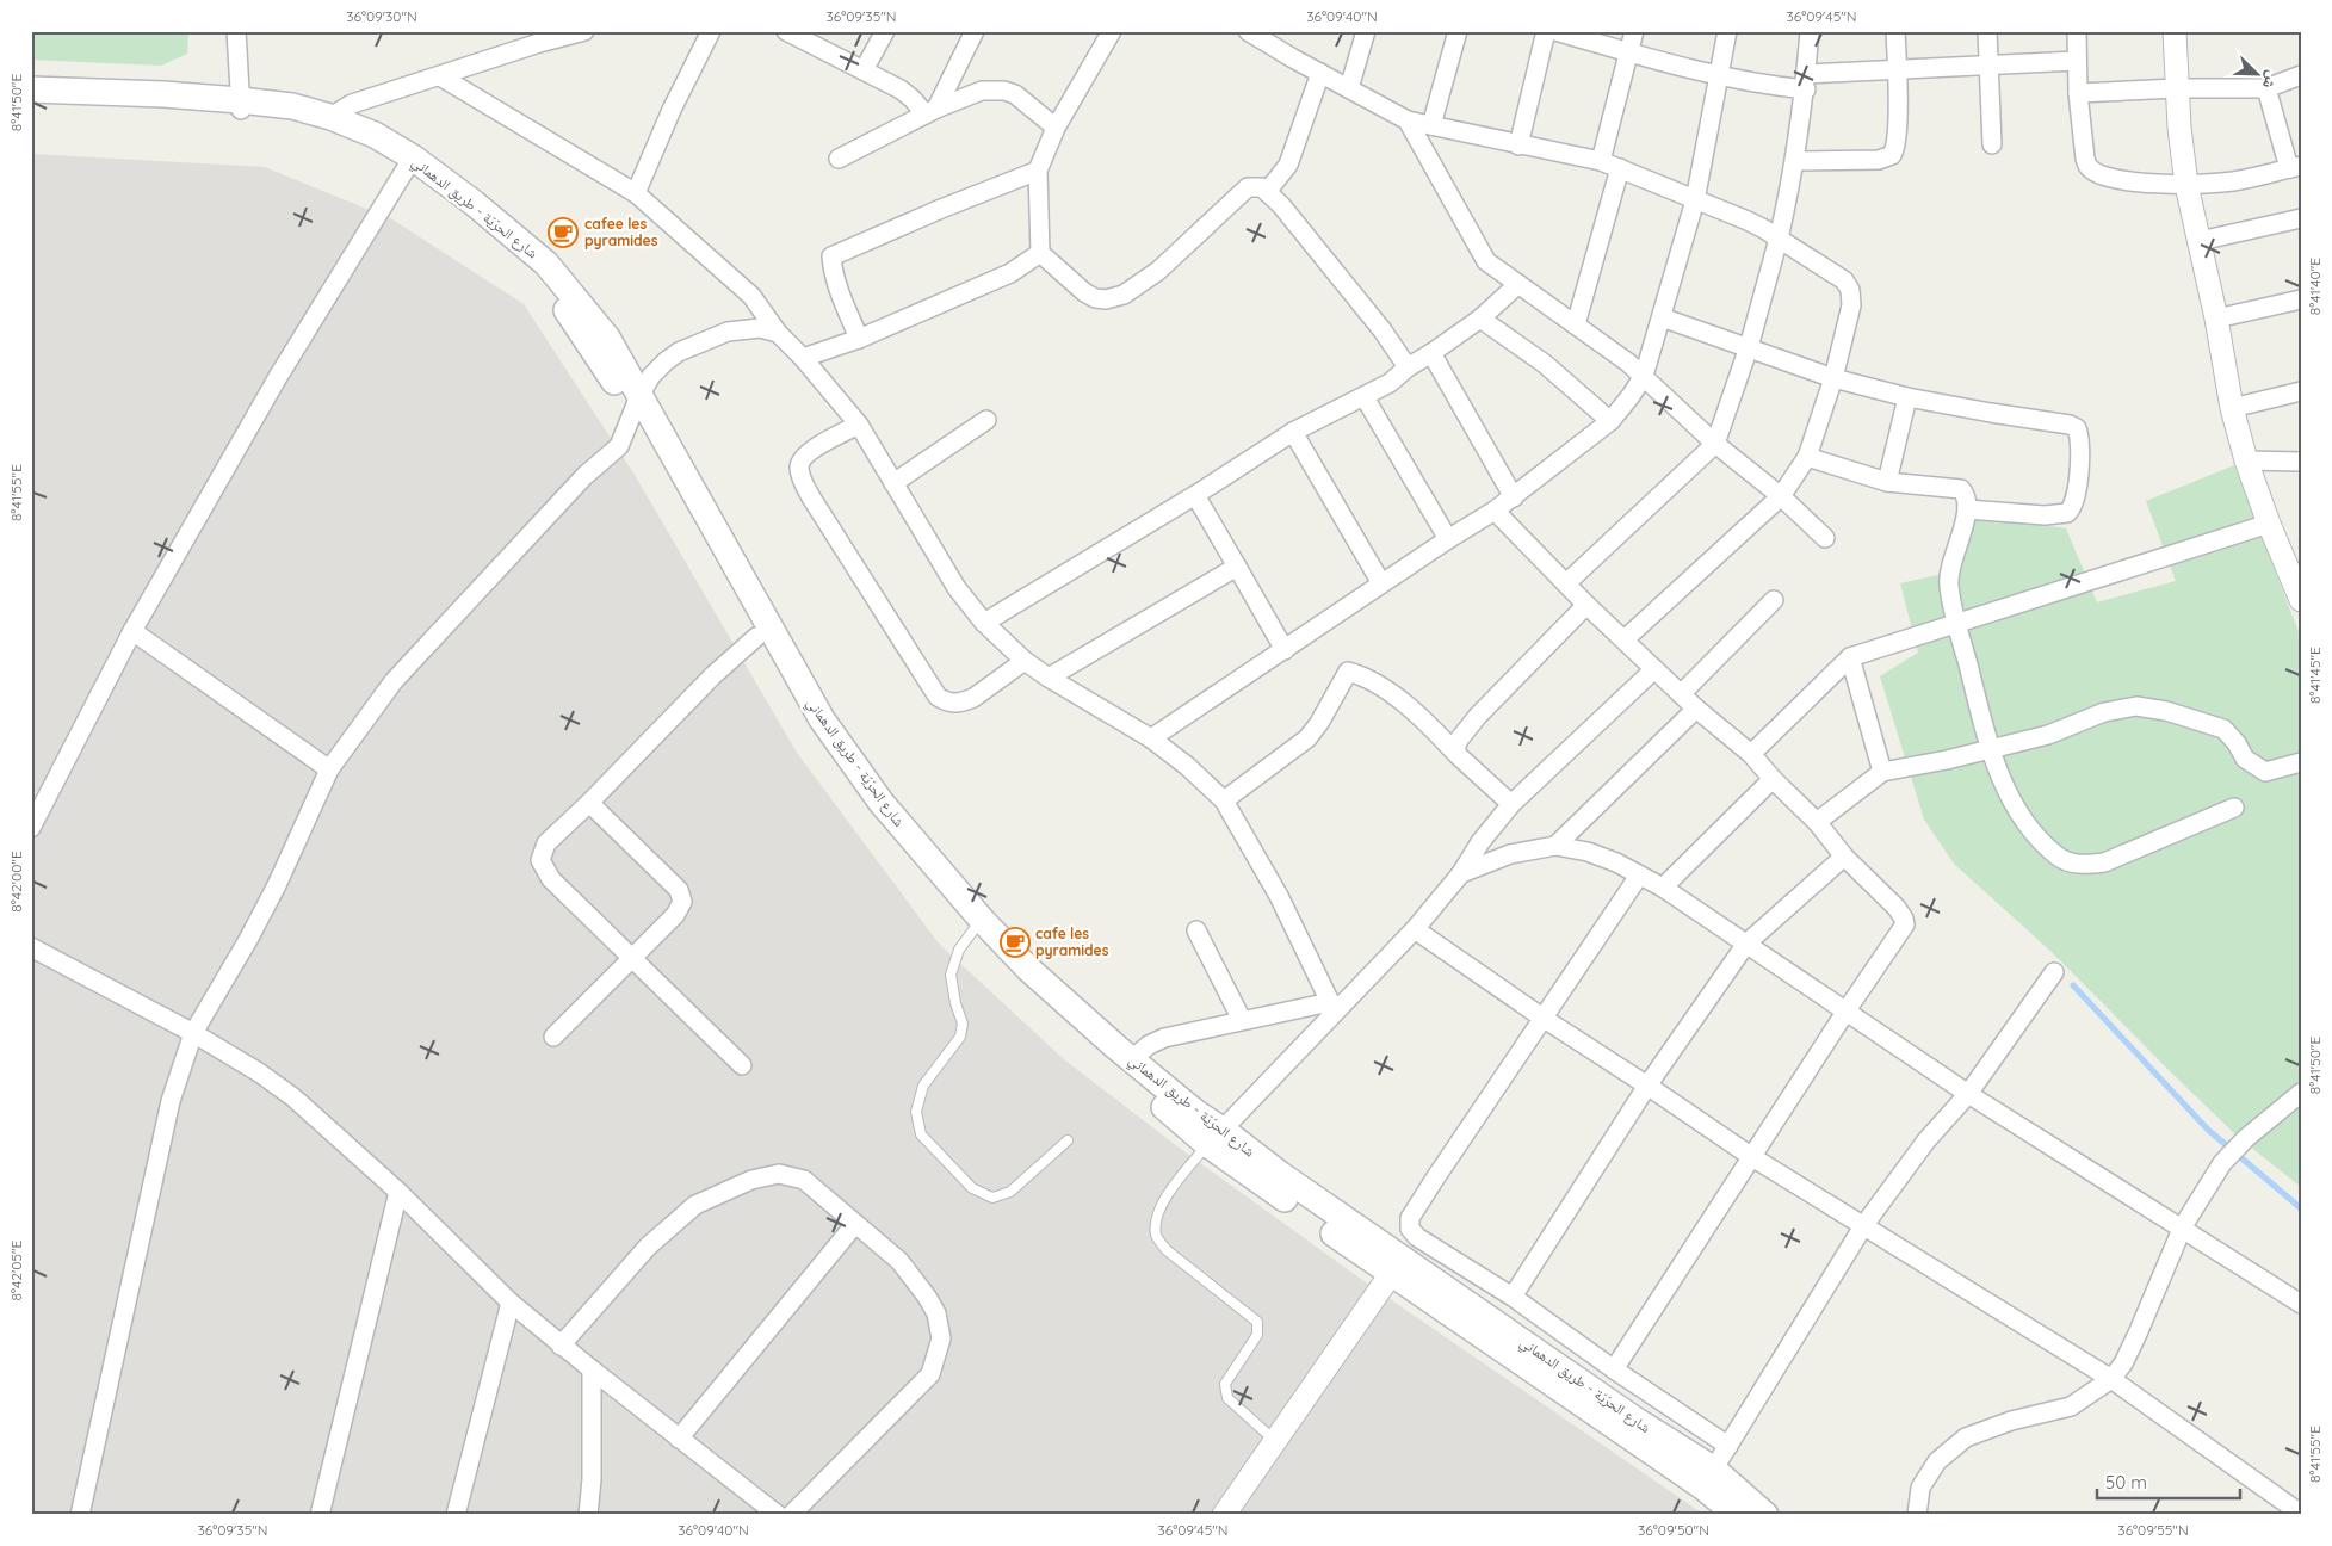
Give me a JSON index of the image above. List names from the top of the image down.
{
  "streets": {
    "main road": ["شارع الحرّيّة - طريق الدهماني"]
  },
  "places": {
    "cafe": ["cafee les pyramides", "cafe les pyramides"]
  },
  "scale_bar": "50 m",
  "north": "bottom right",
  "coordinates": [
    "36°09'30\"N",
    "36°09'35\"N",
    "36°09'40\"N",
    "36°09'45\"N",
    "8°41'50\"E",
    "8°41'40\"E",
    "8°41'55\"E",
    "8°41'45\"E",
    "8°42'00\"E",
    "8°42'05\"E",
    "36°09'50\"N",
    "36°09'55\"N"
  ]
}
